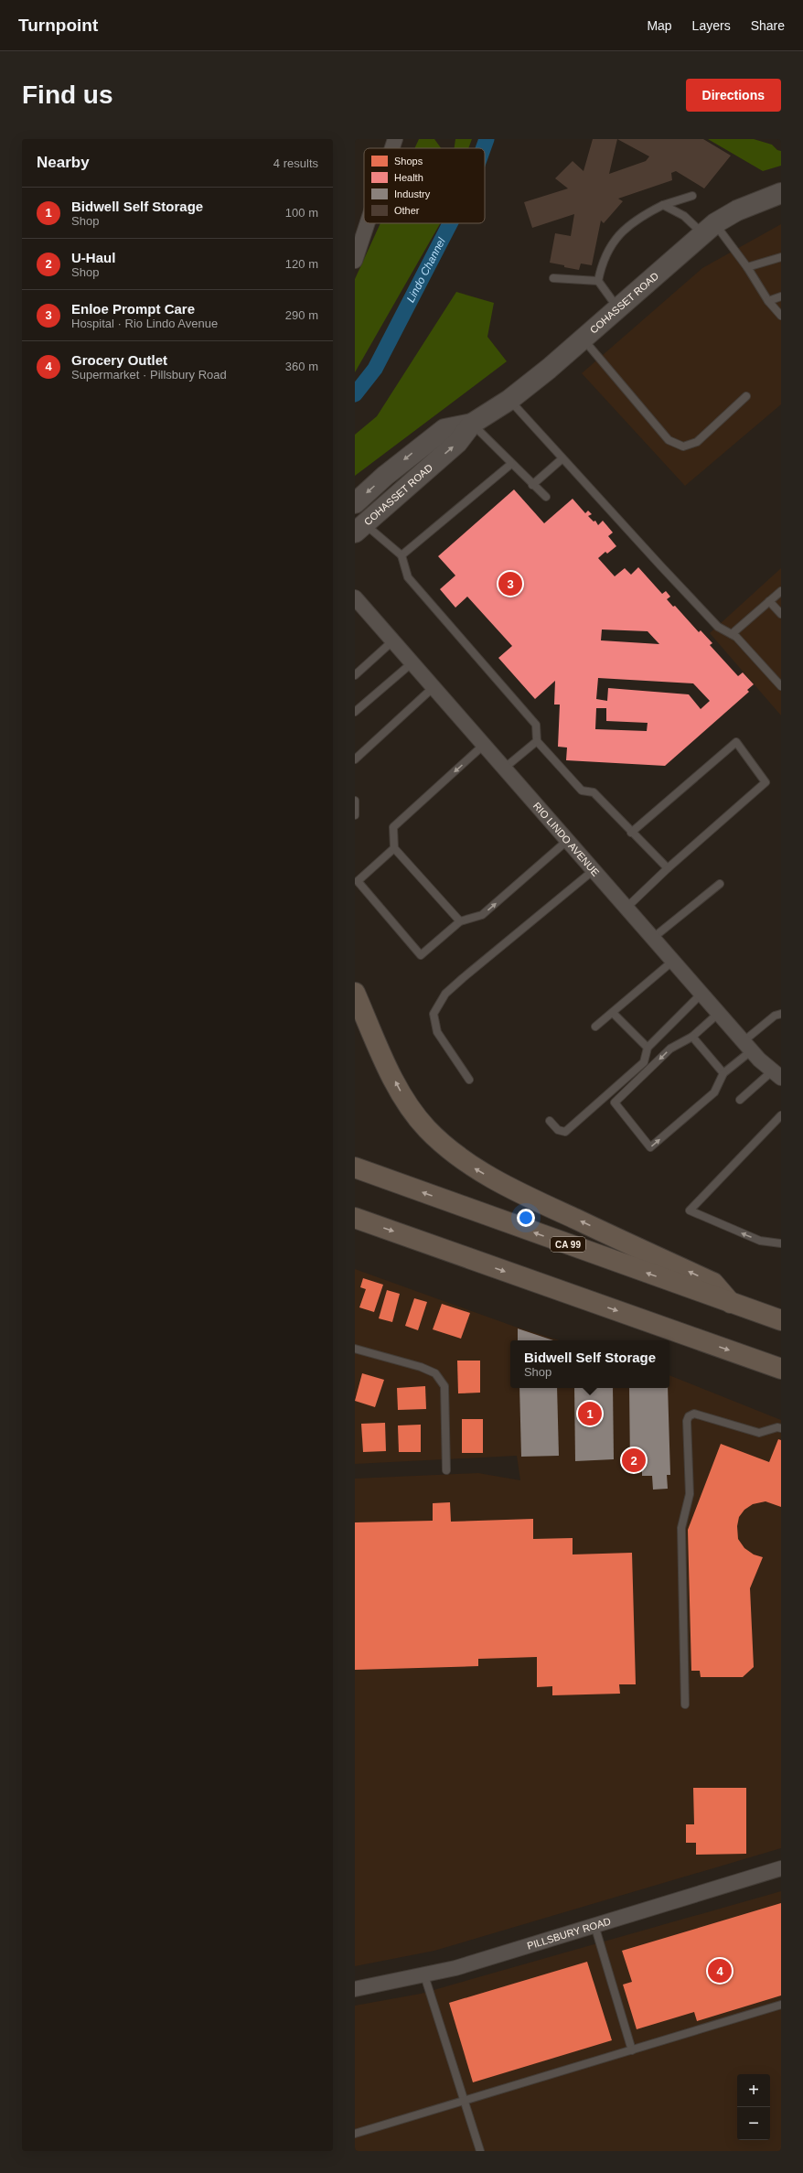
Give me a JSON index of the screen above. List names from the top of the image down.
{
  "streets": {
    "highway": ["CA 99"],
    "main road": ["COHASSET ROAD"],
    "street": ["RIO LINDO AVENUE", "PILLSBURY ROAD"]
  },
  "water": ["Lindo Channel"],
  "legend": [
    "Shops",
    "Health",
    "Industry",
    "Other"
  ],
  "page": {
    "header": "Turnpoint",
    "nav": ["Map", "Layers", "Share"],
    "buttons": "Directions",
    "title": "Find us",
    "heading": ["Nearby", "4 results"],
    "list": [
      {
        "mark": "1",
        "name": "Bidwell Self Storage",
        "note": "Shop",
        "value": "100 m"
      },
      {
        "mark": "2",
        "name": "U-Haul",
        "note": "Shop",
        "value": "120 m"
      },
      {
        "mark": "3",
        "name": "Enloe Prompt Care",
        "note": "Hospital · Rio Lindo Avenue",
        "value": "290 m"
      },
      {
        "mark": "4",
        "name": "Grocery Outlet",
        "note": "Supermarket · Pillsbury Road",
        "value": "360 m"
      }
    ],
    "pins": [
      "3",
      "1",
      "2",
      "4"
    ],
    "popup": ["Bidwell Self Storage", "Shop"],
    "map_buttons": ["+", "−"]
  }
}
